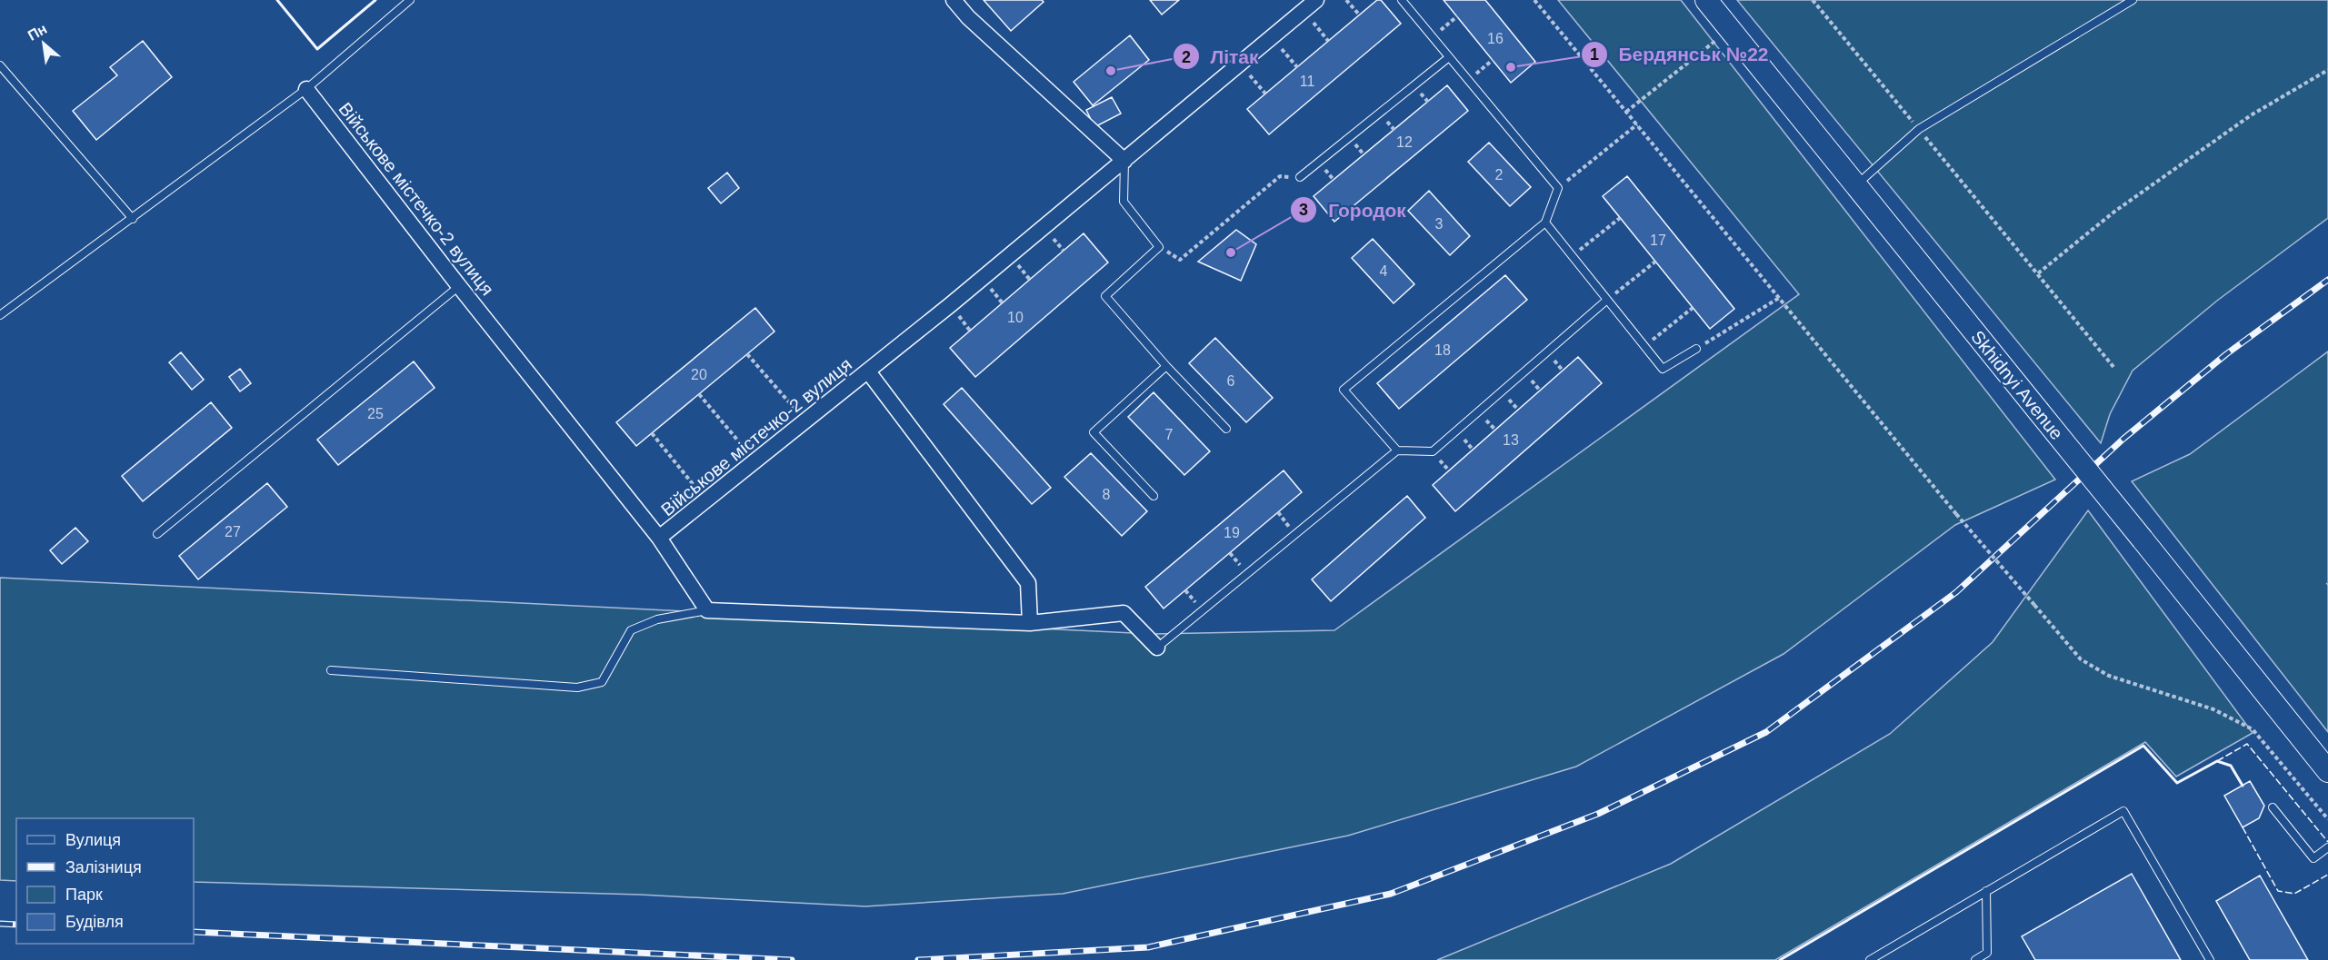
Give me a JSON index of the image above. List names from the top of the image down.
{
  "streets": {
    "main road": ["Skhidnyi Avenue"],
    "street": ["Військове містечко-2 вулиця"]
  },
  "places": ["Бердянськ №22", "Літак", "Городок"],
  "house_numbers": [
    "16",
    "11",
    "12",
    "2",
    "3",
    "17",
    "4",
    "10",
    "18",
    "20",
    "6",
    "25",
    "7",
    "13",
    "8",
    "27",
    "19"
  ],
  "legend": [
    "Вулиця",
    "Залізниця",
    "Парк",
    "Будівля"
  ],
  "north": "top left"
}
